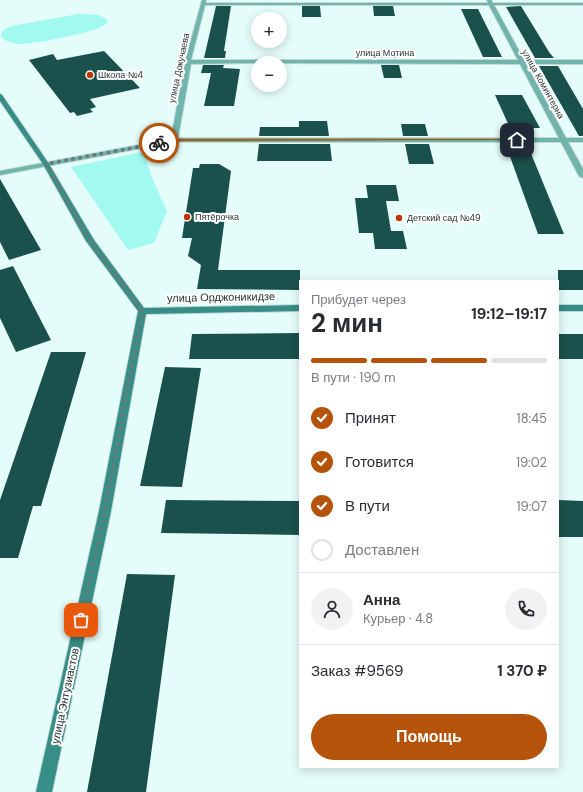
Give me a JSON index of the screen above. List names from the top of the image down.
{
  "streets": {
    "street": [
      "улица Мотина",
      "улица Докучаева",
      "улица Коминтерна",
      "улица Орджоникидзе",
      "улица Энтузиастов"
    ]
  },
  "crossings": [
    ["улица Мотина", "улица Докучаева"],
    ["улица Мотина", "улица Коминтерна"],
    ["улица Орджоникидзе", "улица Энтузиастов"]
  ],
  "places": ["Школа №4", "Пятёрочка", "Детский сад №49"],
  "page": {
    "map_buttons": ["+", "−"],
    "heading": ["2 мин", "Прибудет через", "19:12–19:17"],
    "panel": [
      "Анна",
      "Курьер · 4.8",
      "Заказ #9569",
      "1 370 ₽"
    ],
    "bar": "В пути · 190 m",
    "list": [
      ["Принят", "18:45"],
      ["Готовится", "19:02"],
      ["В пути", "19:07"],
      "Доставлен"
    ],
    "buttons": "Помощь"
  }
}
